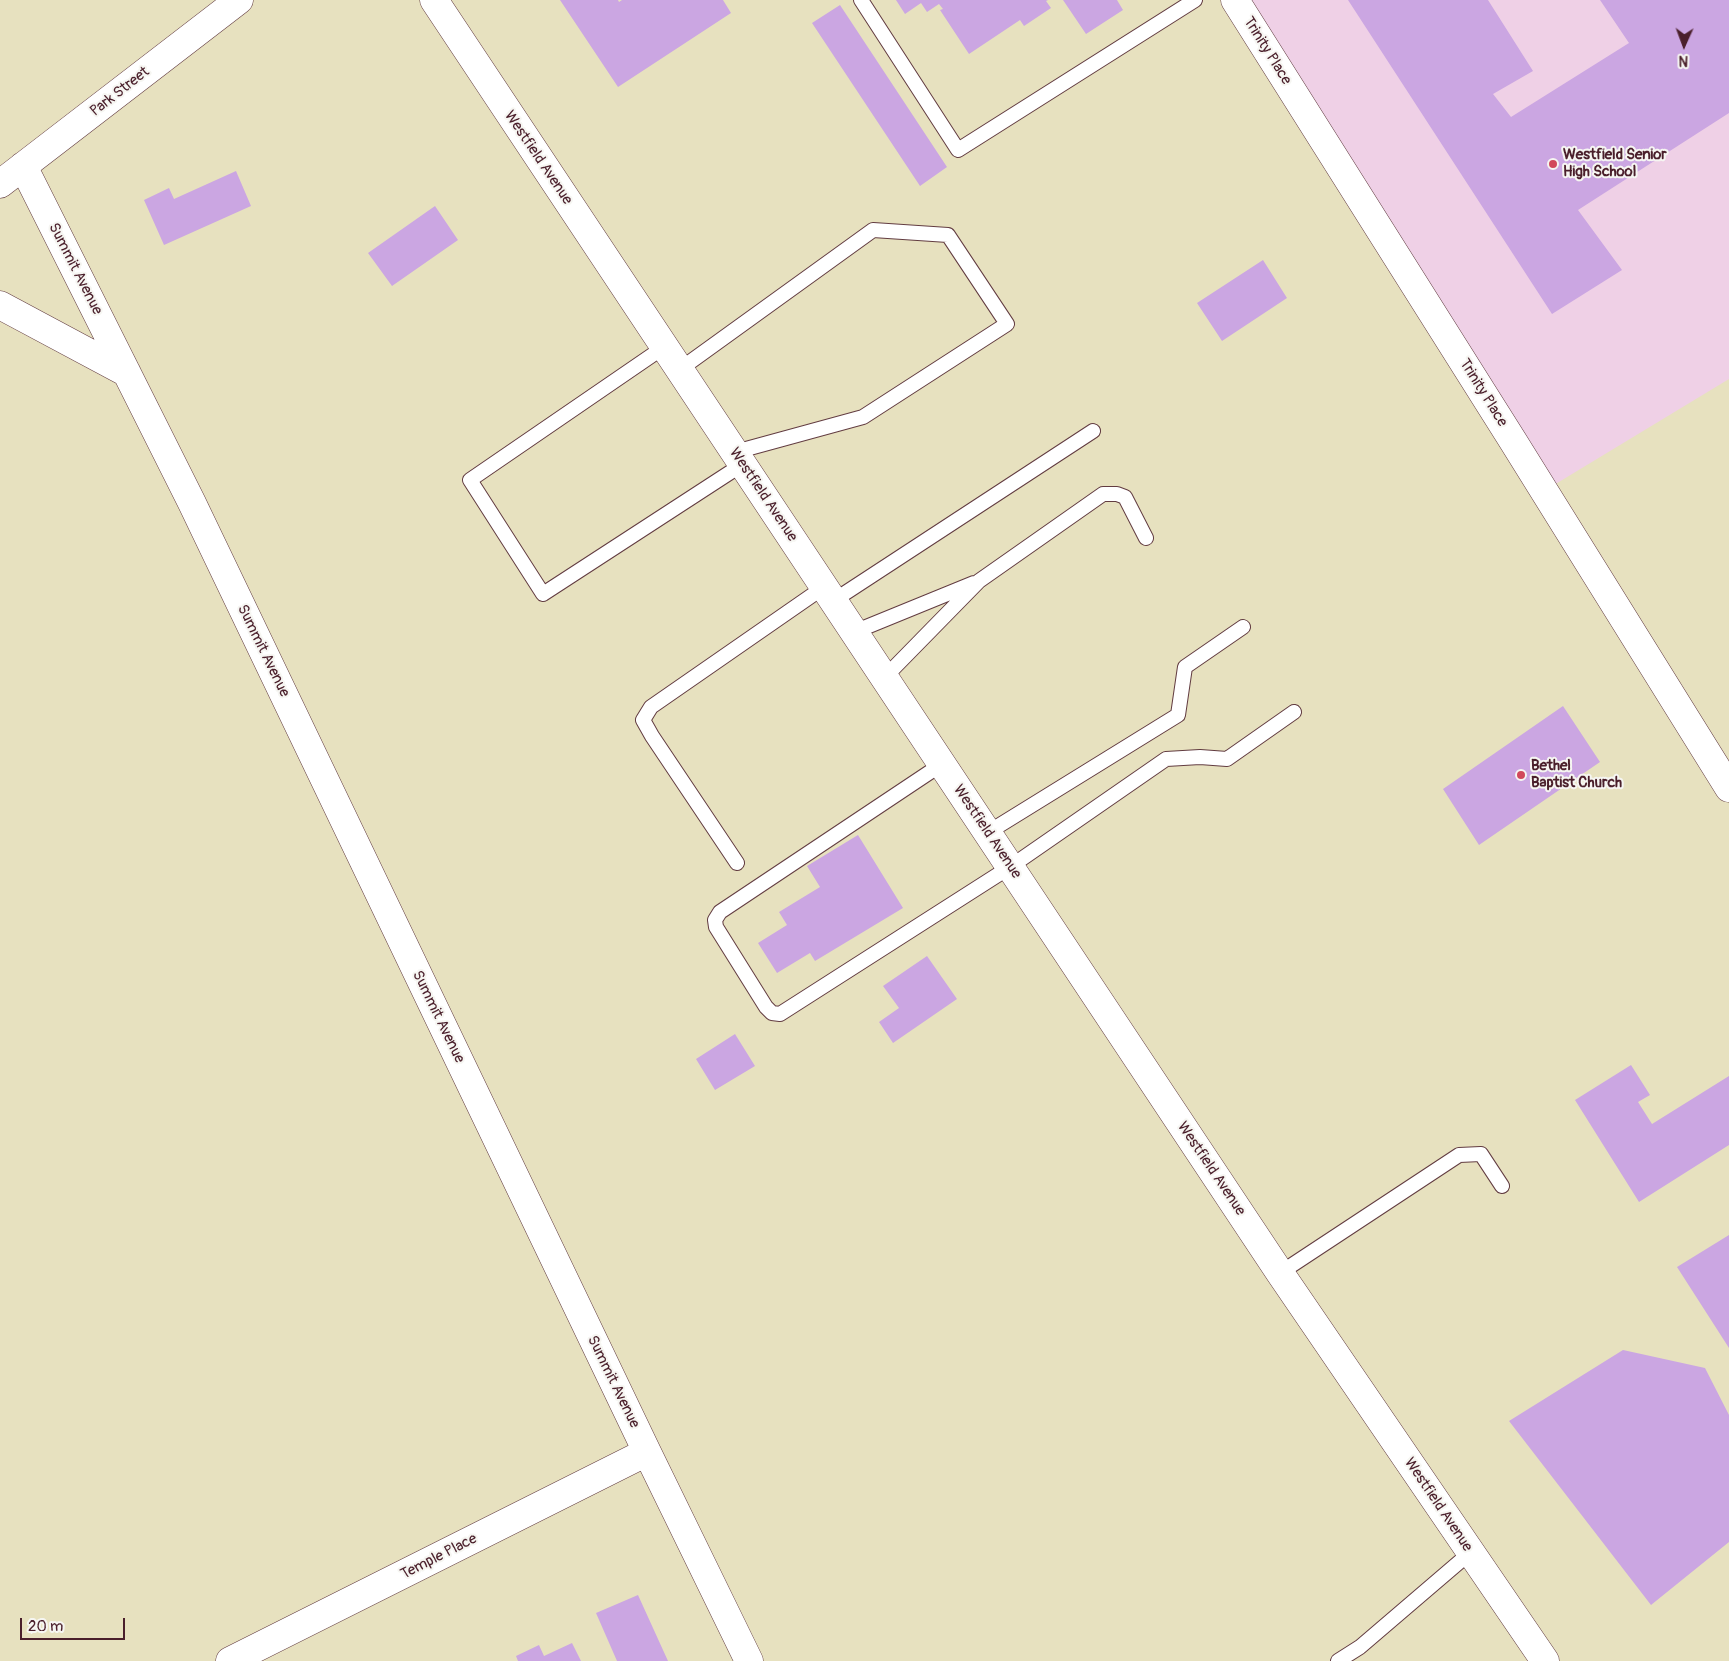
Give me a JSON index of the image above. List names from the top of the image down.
{
  "streets": {
    "street": [
      "Trinity Place",
      "Park Street",
      "Westfield Avenue",
      "Summit Avenue",
      "Temple Place"
    ]
  },
  "crossings": [
    ["Park Street", "Summit Avenue"],
    ["Summit Avenue", "Temple Place"]
  ],
  "places": ["Westfield Senior High School", "Bethel Baptist Church"],
  "scale_bar": "20 m",
  "north": "bottom"
}
